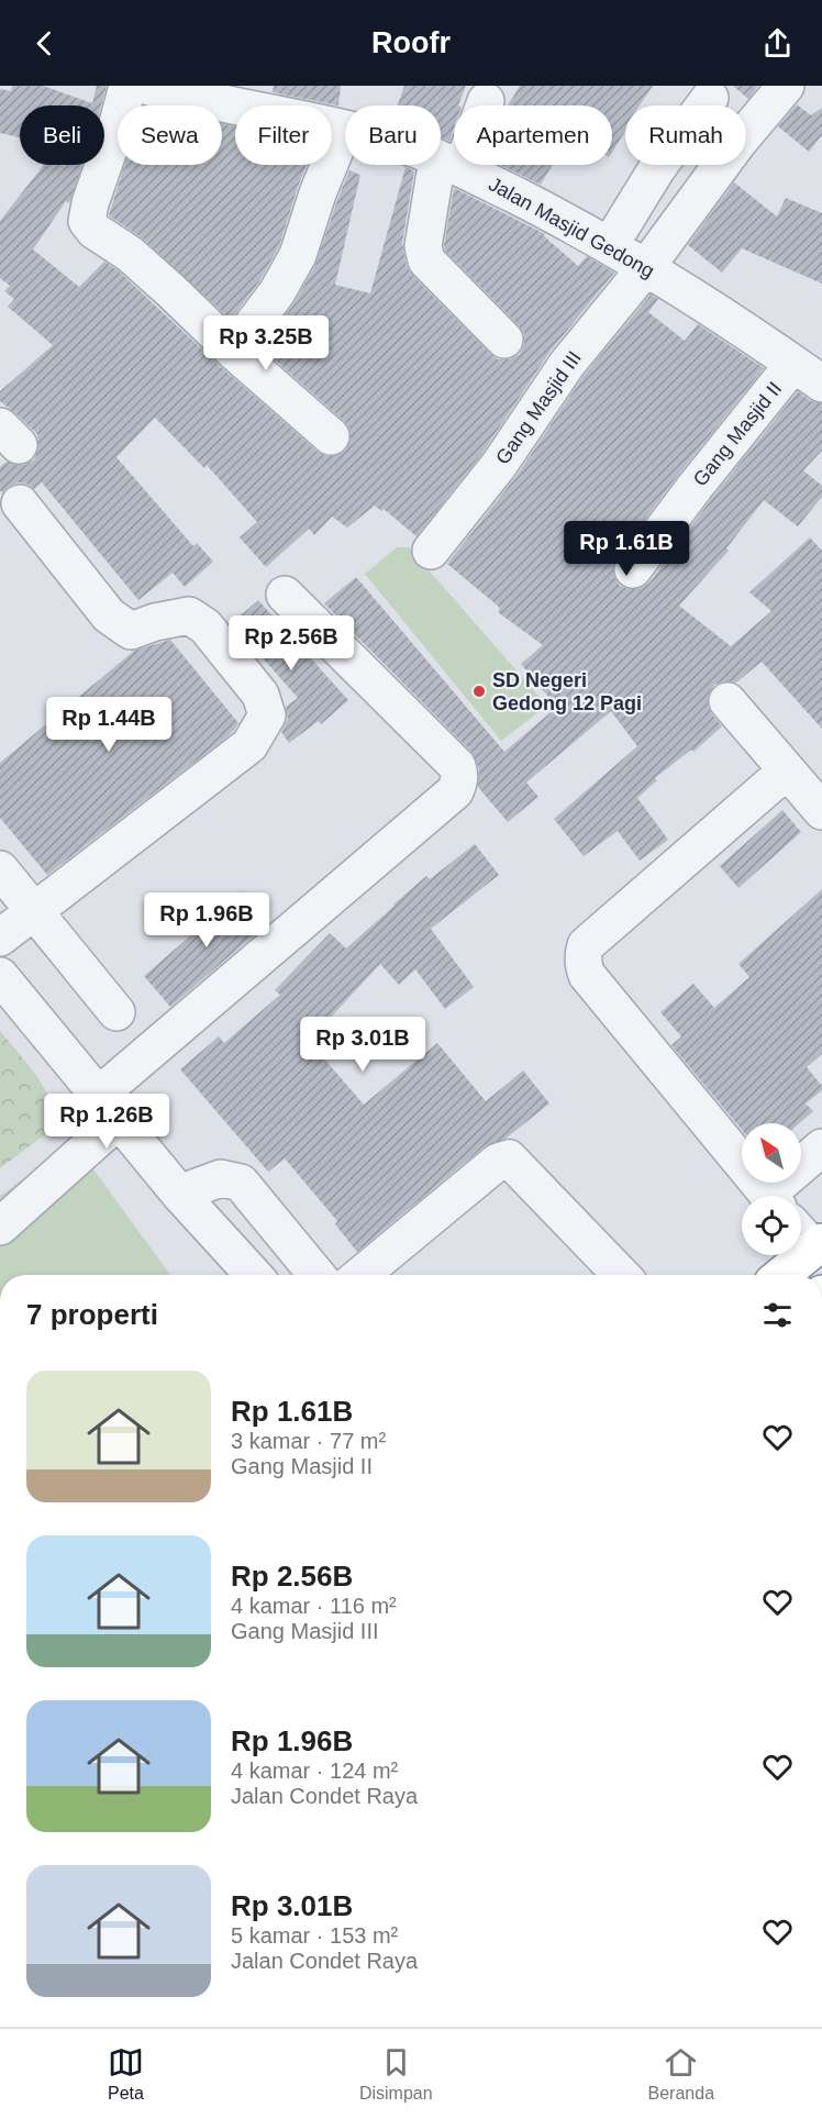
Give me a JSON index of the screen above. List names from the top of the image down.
{
  "streets": {
    "street": ["Jalan Masjid Gedong", "Gang Masjid III", "Gang Masjid II"]
  },
  "crossings": [
    ["Jalan Masjid Gedong", "Gang Masjid III"],
    ["Jalan Masjid Gedong", "Gang Masjid II"]
  ],
  "places": ["SD Negeri Gedong 12 Pagi"],
  "north": "top left",
  "page": {
    "header": "Roofr",
    "chip": [
      "Beli",
      "Sewa",
      "Filter",
      "Baru",
      "Apartemen",
      "Rumah"
    ],
    "price": [
      "Rp 3.25B",
      "Rp 1.61B",
      "Rp 2.56B",
      "Rp 1.44B",
      "Rp 1.96B",
      "Rp 3.01B",
      "Rp 1.26B"
    ],
    "heading": "7 properti",
    "list": [
      {
        "name": "Rp 1.61B",
        "note": "3 kamar · 77 m² · Gang Masjid II"
      },
      {
        "name": "Rp 2.56B",
        "note": "4 kamar · 116 m² · Gang Masjid III"
      },
      {
        "name": "Rp 1.96B",
        "note": "4 kamar · 124 m² · Jalan Condet Raya"
      },
      {
        "name": "Rp 3.01B",
        "note": "5 kamar · 153 m² · Jalan Condet Raya"
      }
    ],
    "tabs": ["Peta", "Disimpan", "Beranda"]
  }
}
